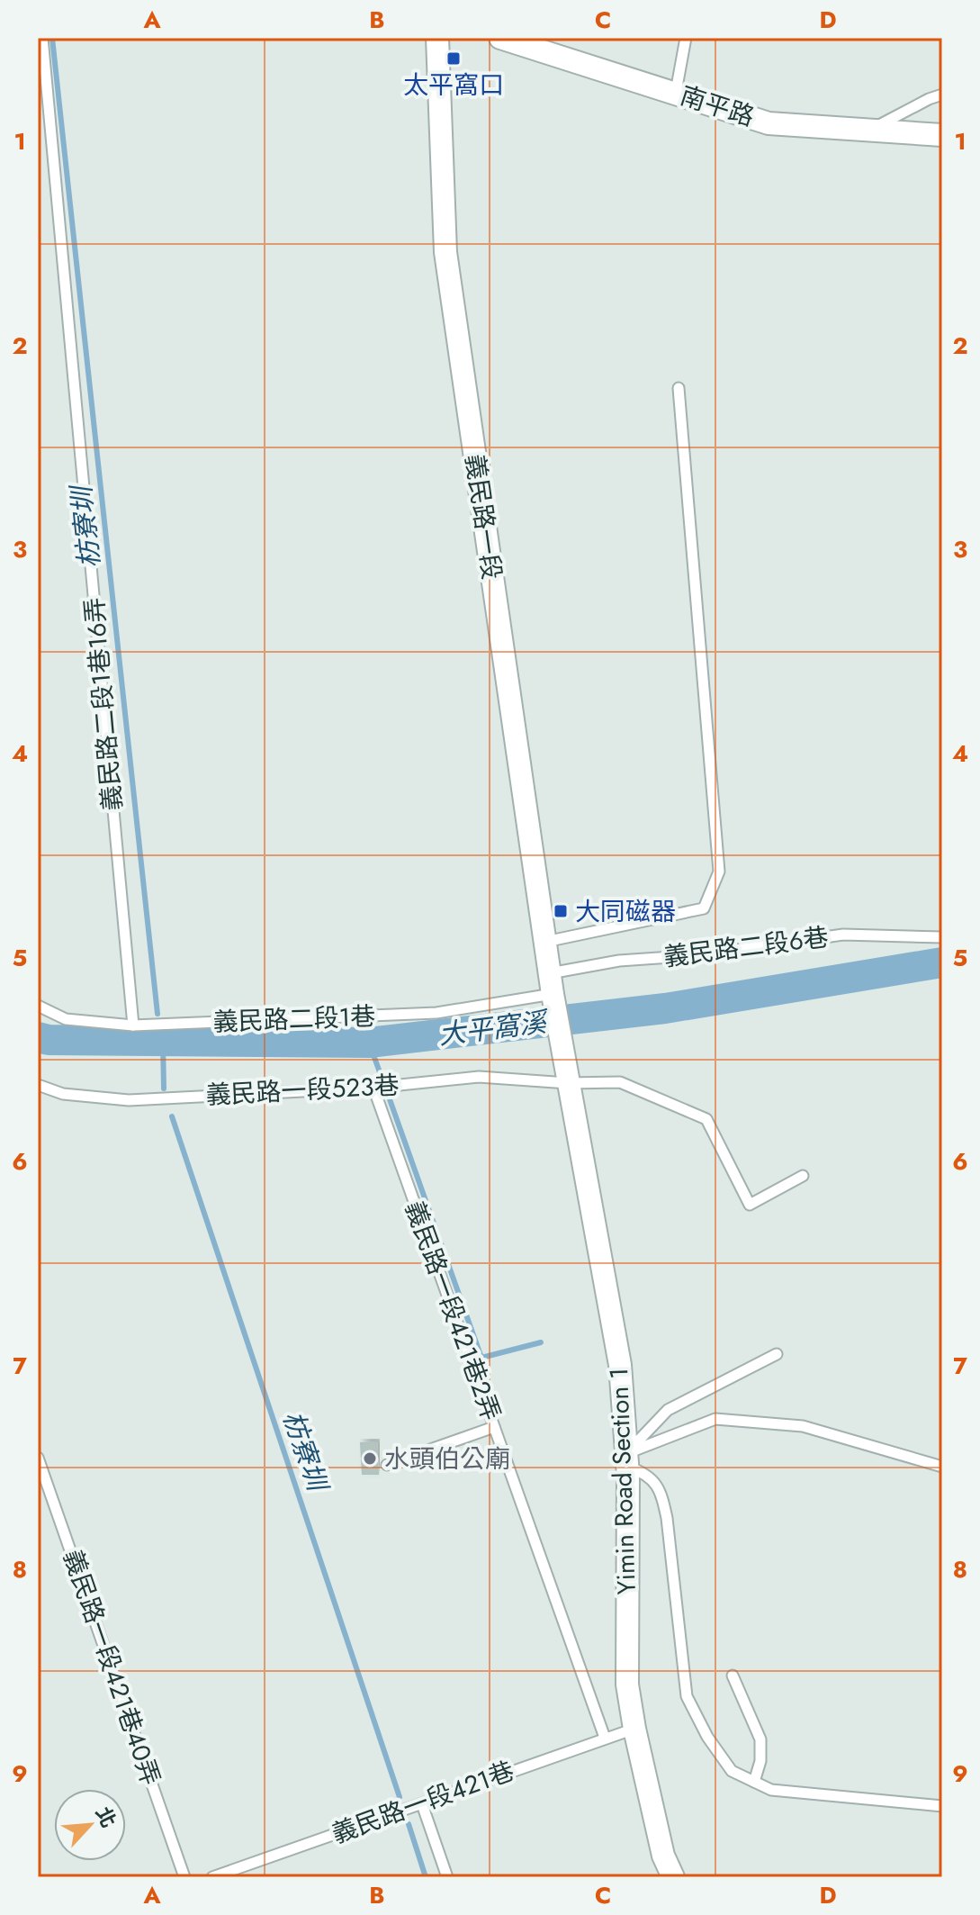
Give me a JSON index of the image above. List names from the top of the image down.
{
  "streets": {
    "street": ["南平路", "義民路一段", "Yimin Road Section 1"],
    "lane": [
      "義民路二段1巷16弄",
      "義民路二段6巷",
      "義民路二段1巷",
      "義民路一段523巷",
      "義民路一段421巷2弄",
      "義民路一段421巷40弄",
      "義民路一段421巷"
    ]
  },
  "crossings": [
    ["義民路一段", "義民路二段6巷"],
    ["義民路一段", "義民路二段1巷"],
    ["義民路一段", "Yimin Road Section 1"],
    ["義民路二段1巷16弄", "義民路二段1巷"],
    ["義民路二段6巷", "義民路二段1巷"],
    ["義民路二段6巷", "Yimin Road Section 1"],
    ["義民路二段1巷", "Yimin Road Section 1"],
    ["義民路一段523巷", "義民路一段421巷2弄"],
    ["義民路一段523巷", "Yimin Road Section 1"],
    ["義民路一段421巷2弄", "義民路一段421巷"],
    ["Yimin Road Section 1", "義民路一段421巷"]
  ],
  "water": ["枋寮圳", "大平窩溪"],
  "places": {
    "transit": ["太平窩口", "大同磁器"],
    "other": ["水頭伯公廟"]
  },
  "north": "top right",
  "grid": {
    "columns": [
      "A",
      "B",
      "C",
      "D"
    ],
    "rows": [
      "1",
      "2",
      "3",
      "4",
      "5",
      "6",
      "7",
      "8",
      "9"
    ]
  }
}
